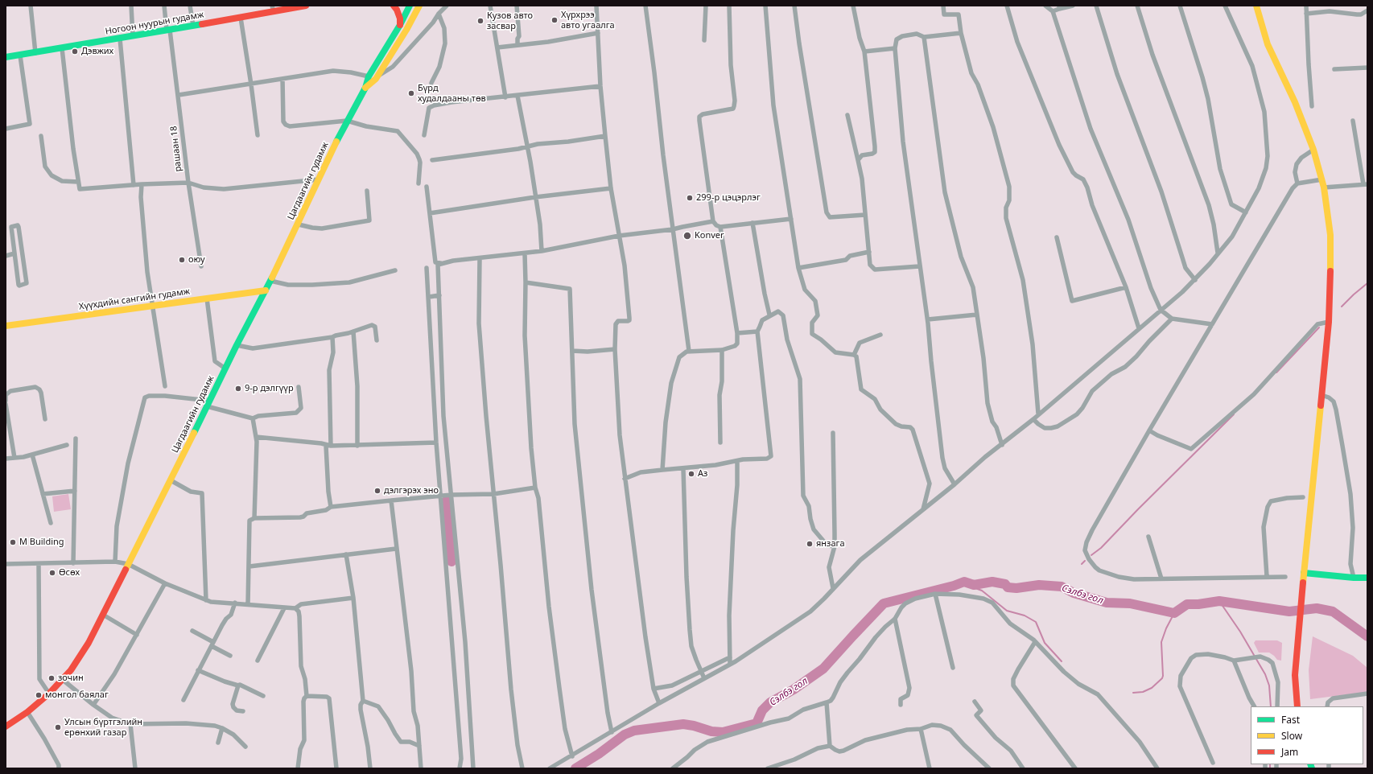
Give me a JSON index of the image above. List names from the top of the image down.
{
  "streets": {
    "main road": ["Ногоон нуурын гудамж", "Цагдаагийн гудамж", "Хүүхдийн сангийн гудамж"],
    "street": ["рашаан 18"]
  },
  "crossings": [
    ["Ногоон нуурын гудамж", "рашаан 18"],
    ["Цагдаагийн гудамж", "Хүүхдийн сангийн гудамж"]
  ],
  "water": ["Сэлбэ гол"],
  "places": [
    "Хүрхрээ авто угаалга",
    "Кузов авто засвар",
    "Дэвжих",
    "Бүрд худалдааны төв",
    "299-р цэцэрлэг",
    "Konver",
    "оюу",
    "9-р дэлгүүр",
    "Аз",
    "дэлгэрэх эно",
    "M Building",
    "янзага",
    "Өсөх",
    "зочин",
    "монгол баялаг",
    "Улсын бүртгэлийн ерөнхий газар"
  ],
  "legend": ["Fast", "Slow", "Jam"]
}
